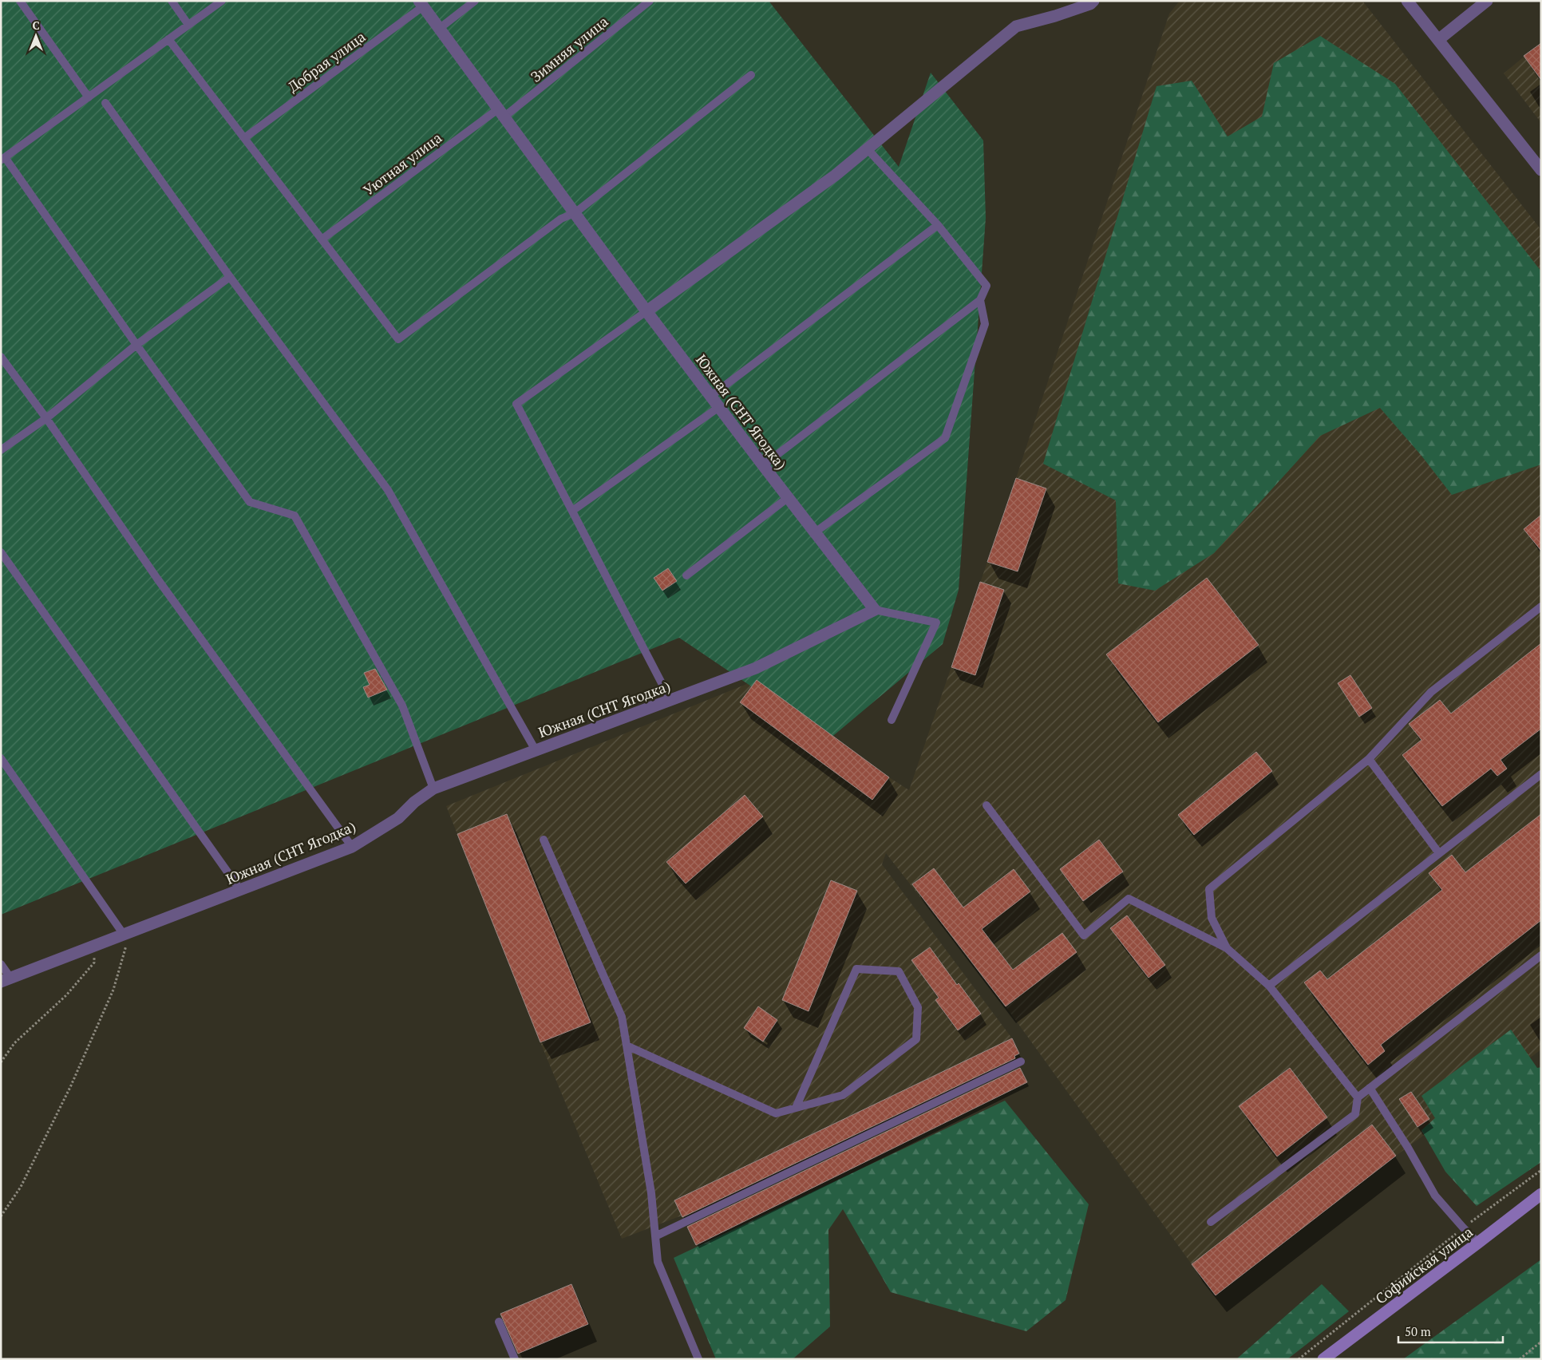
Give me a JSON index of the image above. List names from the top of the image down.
{
  "streets": {
    "main road": ["Софийская улица"],
    "street": ["Южная (СНТ Ягодка)"],
    "lane": ["Зимняя улица", "Добрая улица", "Уютная улица"]
  },
  "crossings": [
    ["Зимняя улица", "Уютная улица"],
    ["Зимняя улица", "Южная (СНТ Ягодка)"],
    ["Добрая улица", "Южная (СНТ Ягодка)"],
    ["Уютная улица", "Южная (СНТ Ягодка)"]
  ],
  "scale_bar": "50 m",
  "north": "top"
}
